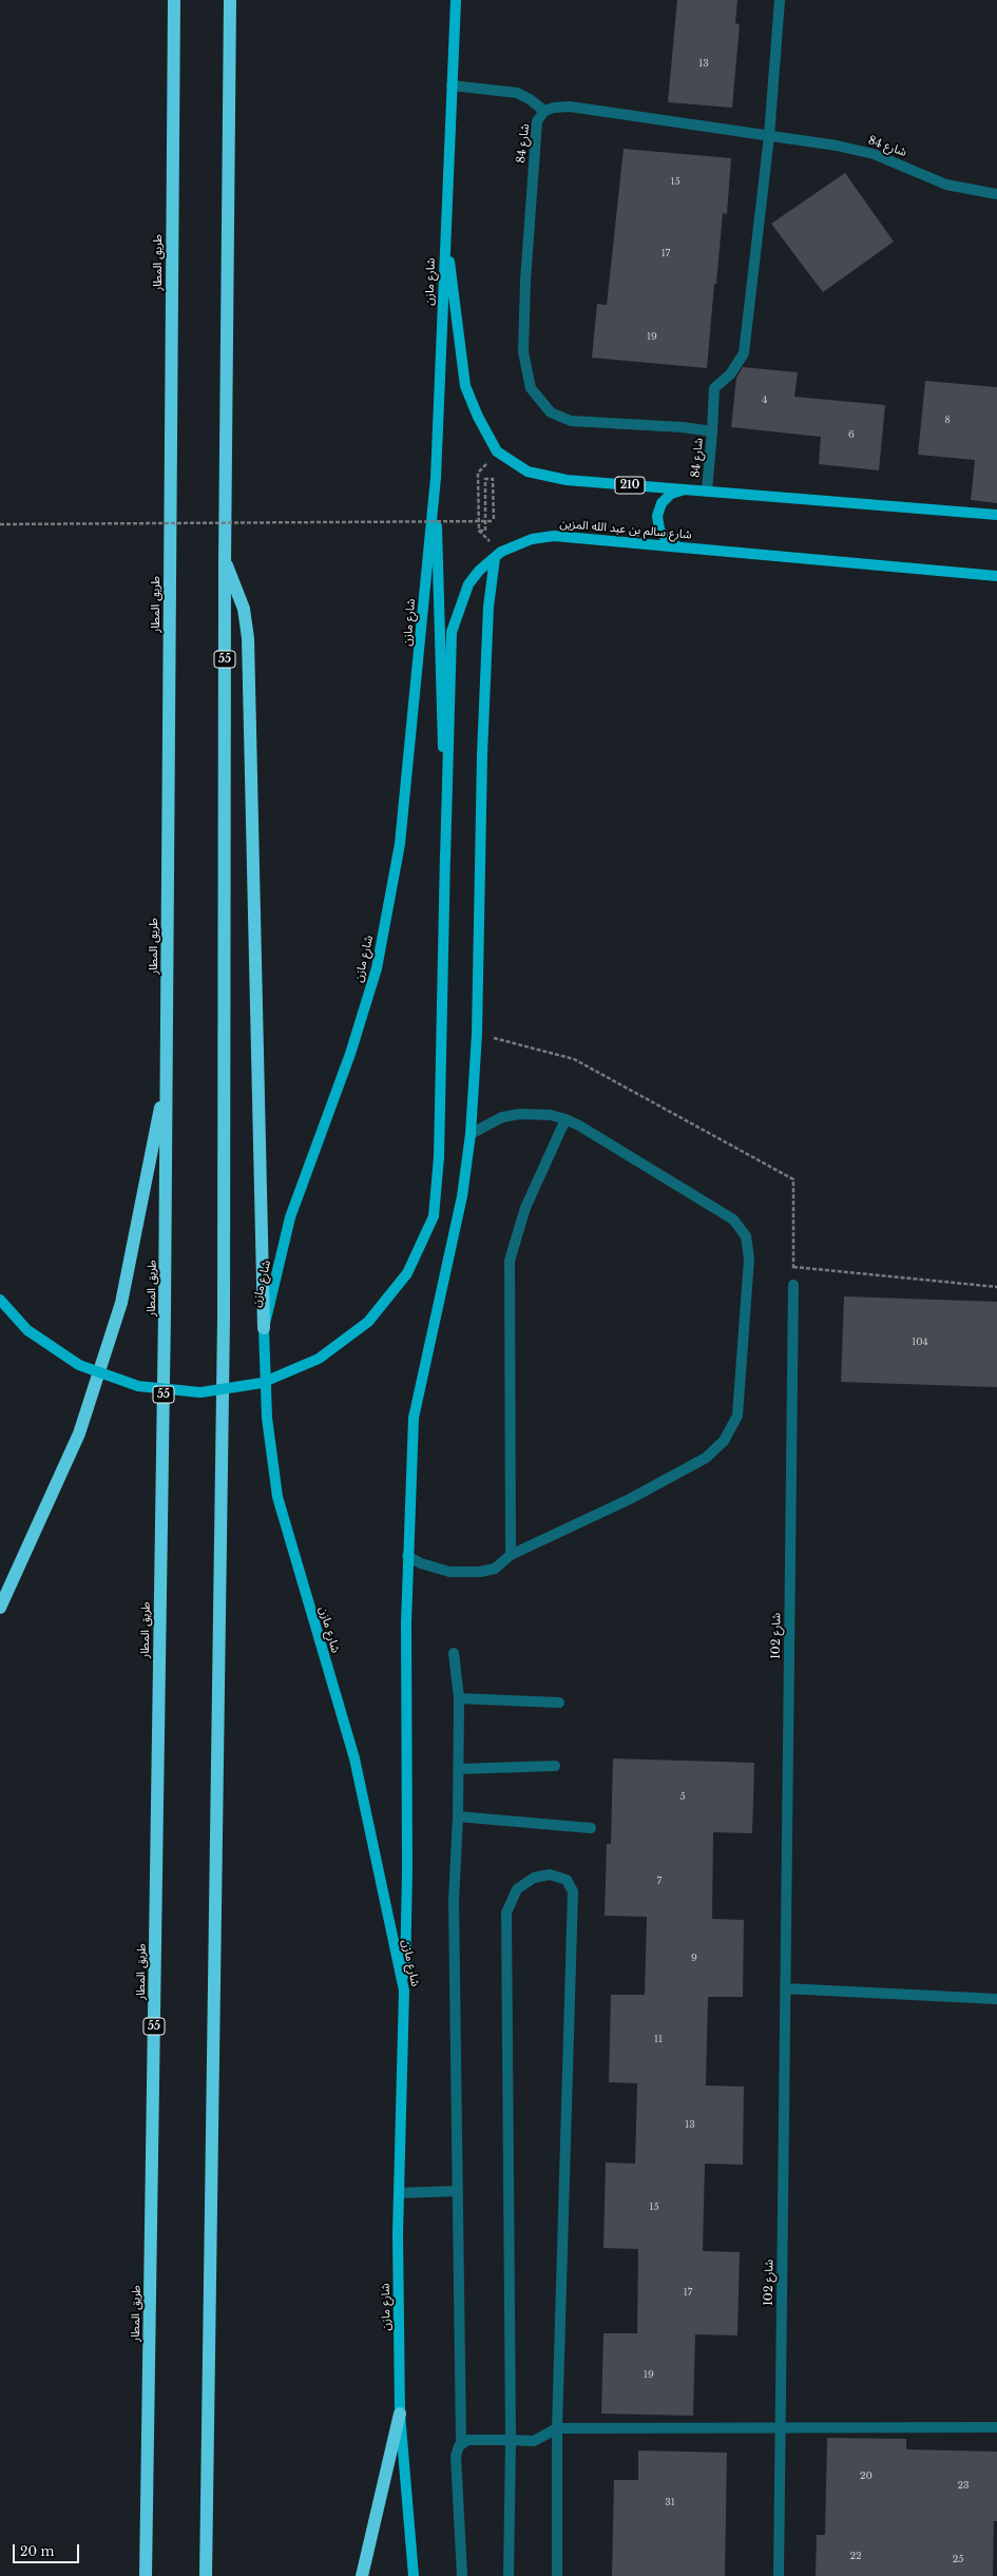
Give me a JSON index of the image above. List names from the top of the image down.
{
  "streets": {
    "highway": ["طريق المطار", "55"],
    "main road": ["شارع مازن", "210", "شارع سالم بن عبد الله المزين"],
    "street": ["شارع 84", "شارع 102"]
  },
  "crossings": [
    ["شارع 84", "210"],
    ["شارع مازن", "210"]
  ],
  "house_numbers": [
    "13",
    "15",
    "17",
    "19",
    "4",
    "8",
    "6",
    "104",
    "5",
    "7",
    "9",
    "11",
    "13",
    "15",
    "17",
    "19",
    "20",
    "23",
    "31",
    "22",
    "25"
  ],
  "scale_bar": "20 m"
}
